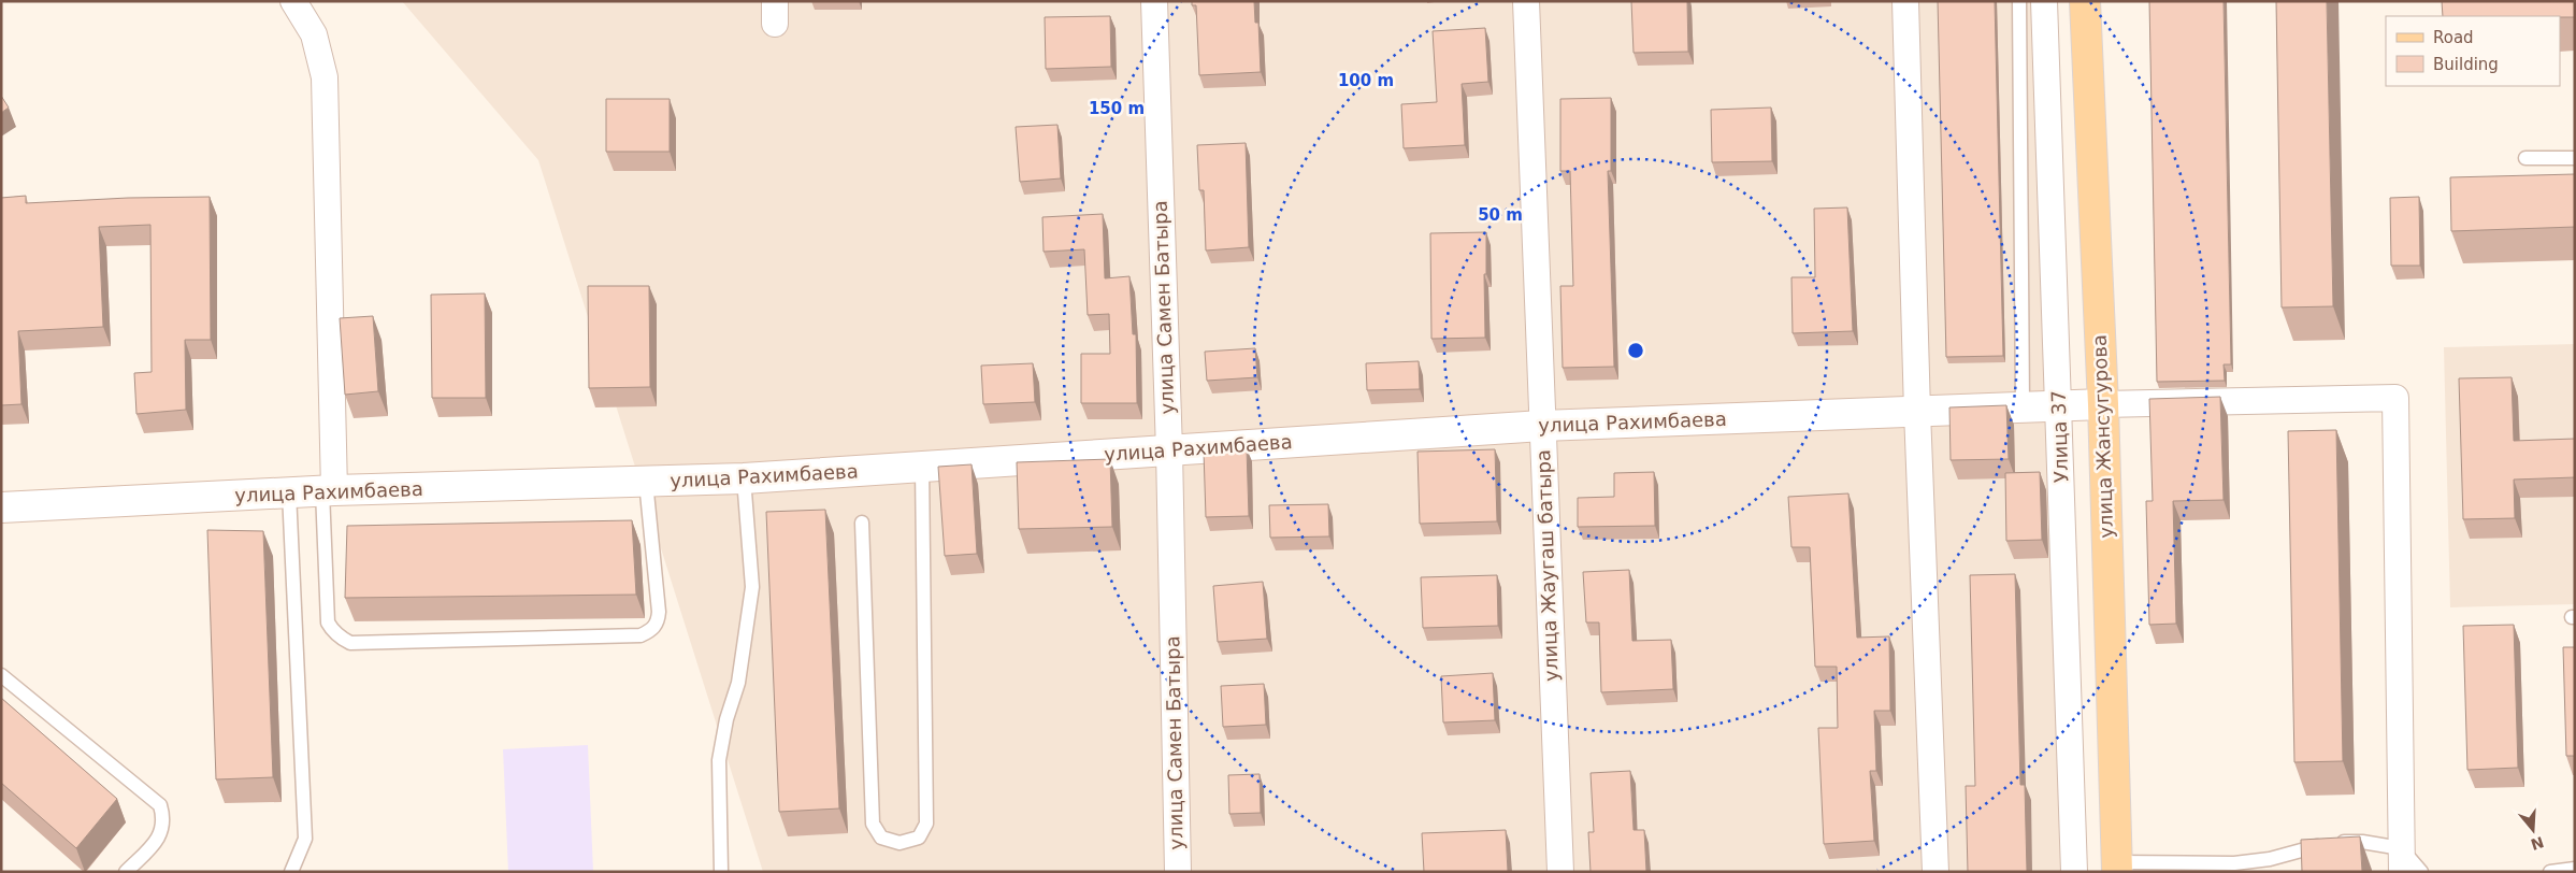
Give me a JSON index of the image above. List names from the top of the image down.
{
  "streets": {
    "main road": ["улица Жансугурова"],
    "street": [
      "улица Самен Батыра",
      "улица Рахимбаева",
      "Улица 37",
      "улица Жаугаш батыра"
    ]
  },
  "crossings": [
    ["улица Самен Батыра", "улица Рахимбаева"],
    ["улица Рахимбаева", "улица Жансугурова"],
    ["улица Рахимбаева", "улица Жаугаш батыра"]
  ],
  "legend": ["Road", "Building"],
  "north": "bottom",
  "rings": ["100 m", "150 m", "50 m"]
}
